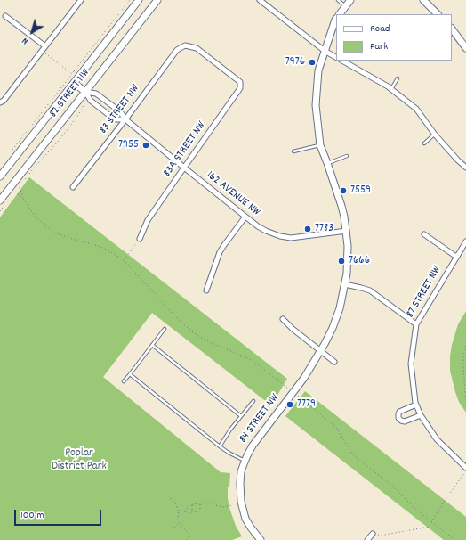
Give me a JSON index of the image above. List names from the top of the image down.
{
  "streets": {
    "street": [
      "82 STREET NW",
      "83 STREET NW",
      "83A STREET NW",
      "162 AVENUE NW",
      "87 STREET NW",
      "84 STREET NW"
    ]
  },
  "crossings": [
    ["82 STREET NW", "162 AVENUE NW"],
    ["83 STREET NW", "83A STREET NW"],
    ["83 STREET NW", "162 AVENUE NW"],
    ["83A STREET NW", "162 AVENUE NW"],
    ["162 AVENUE NW", "84 STREET NW"]
  ],
  "parks": ["Poplar District Park"],
  "places": [
    "7976",
    "7955",
    "7559",
    "7783",
    "7666",
    "7779"
  ],
  "legend": ["Road", "Park"],
  "scale_bar": "100 m",
  "north": "bottom left"
}
